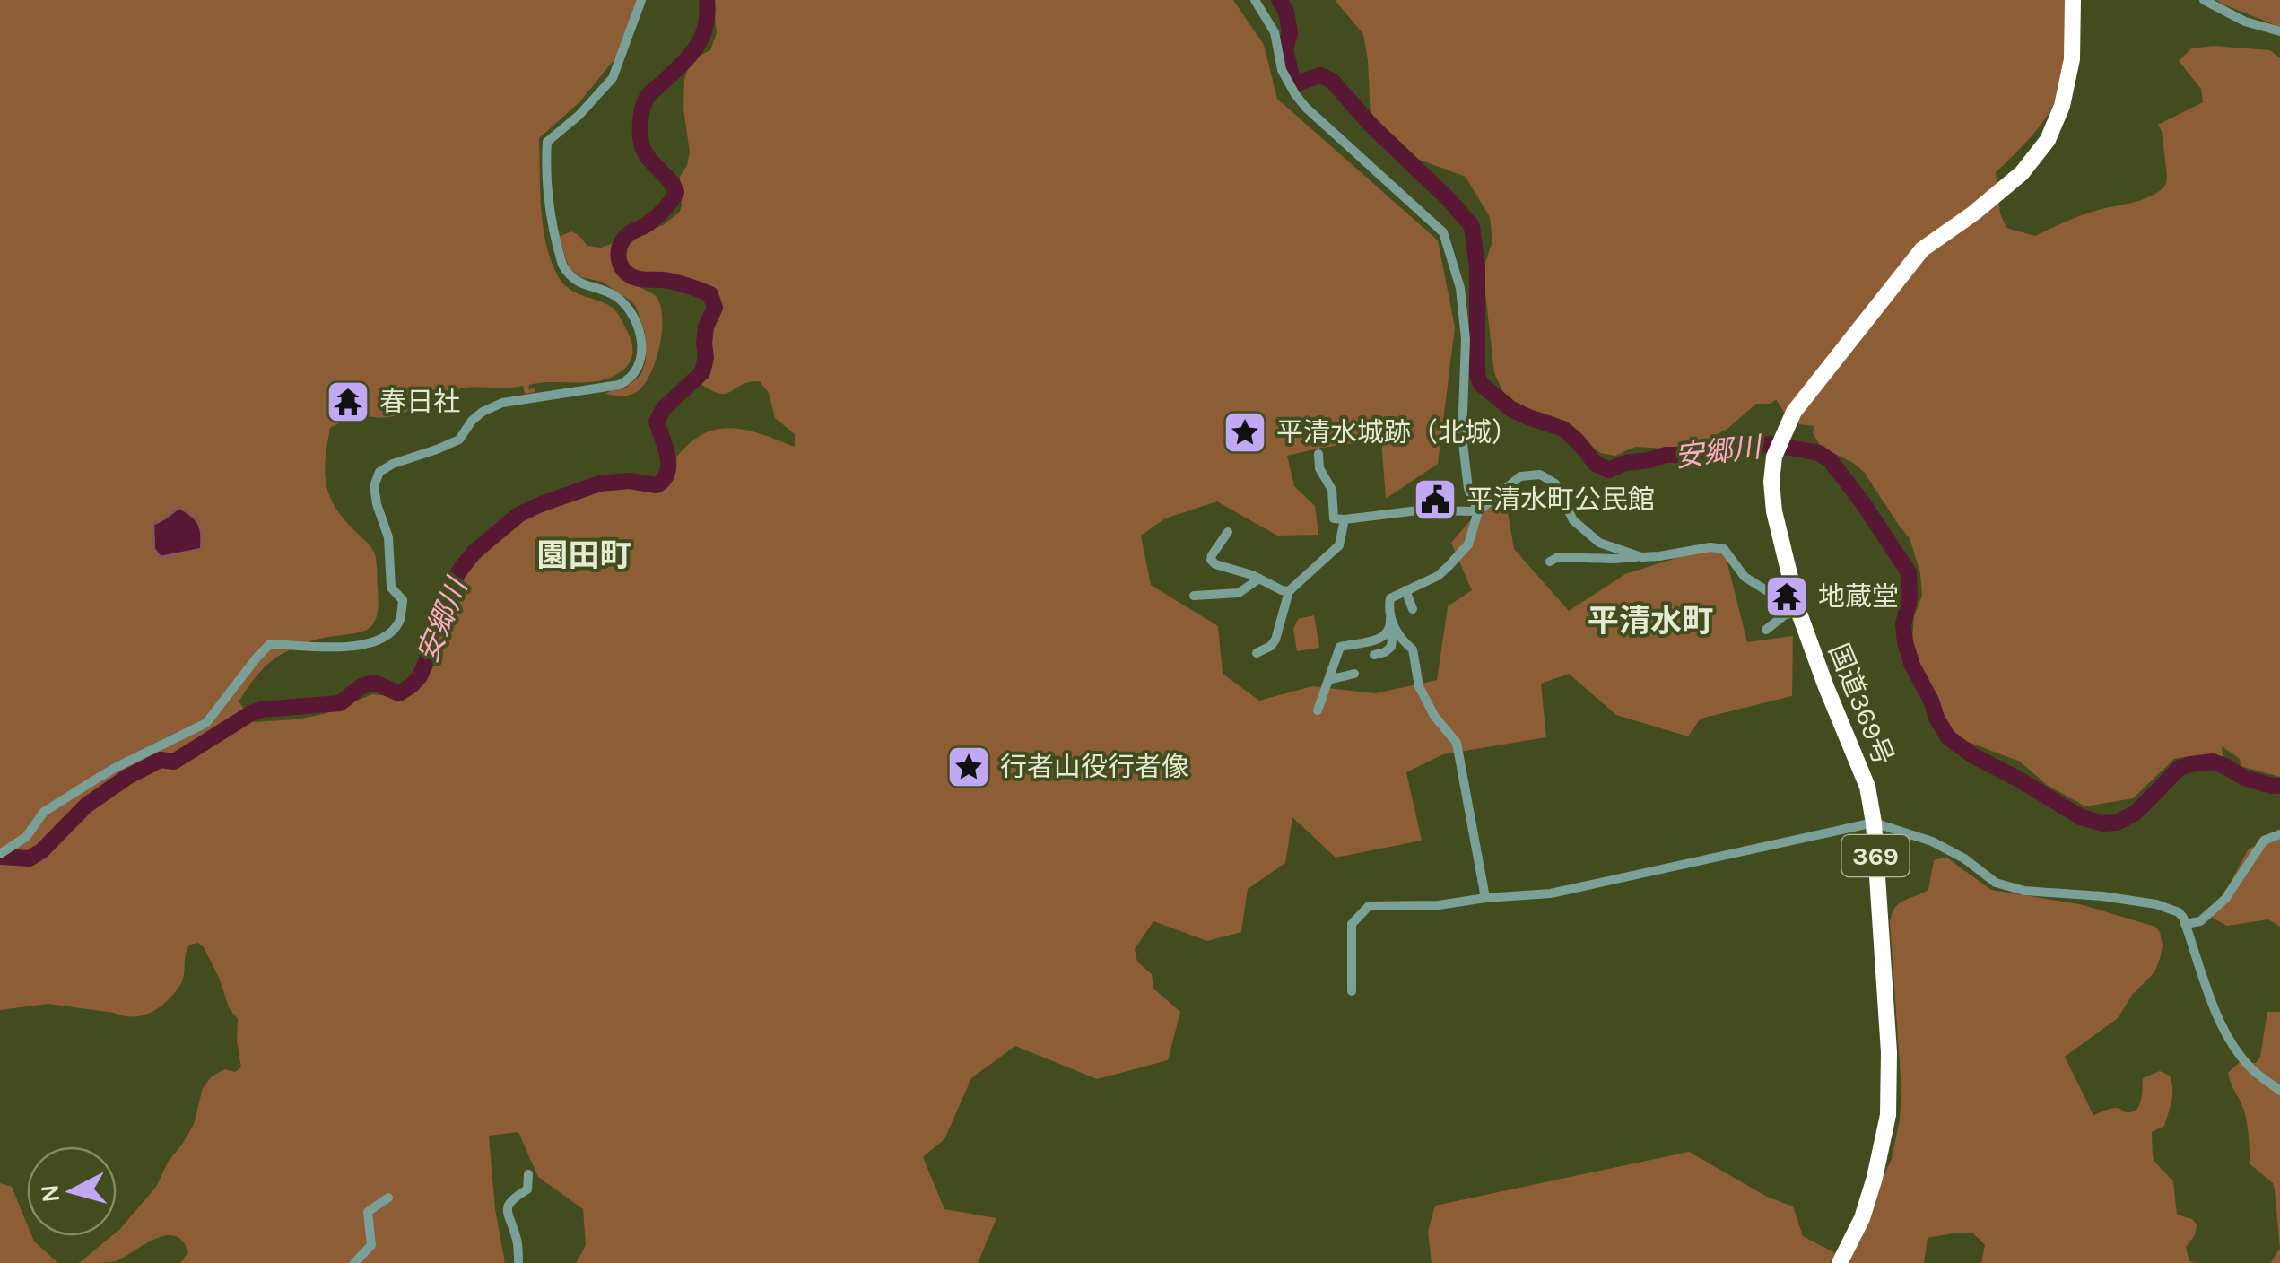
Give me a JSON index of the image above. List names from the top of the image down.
{
  "streets": {
    "highway": ["国道369号", "369"]
  },
  "districts": ["園田町", "平清水町"],
  "water": ["安郷川"],
  "places": {
    "temple": ["春日社", "地蔵堂"],
    "place": ["平清水城跡（北城）", "行者山役行者像"],
    "public building": ["平清水町公民館"]
  },
  "north": "left"
}
